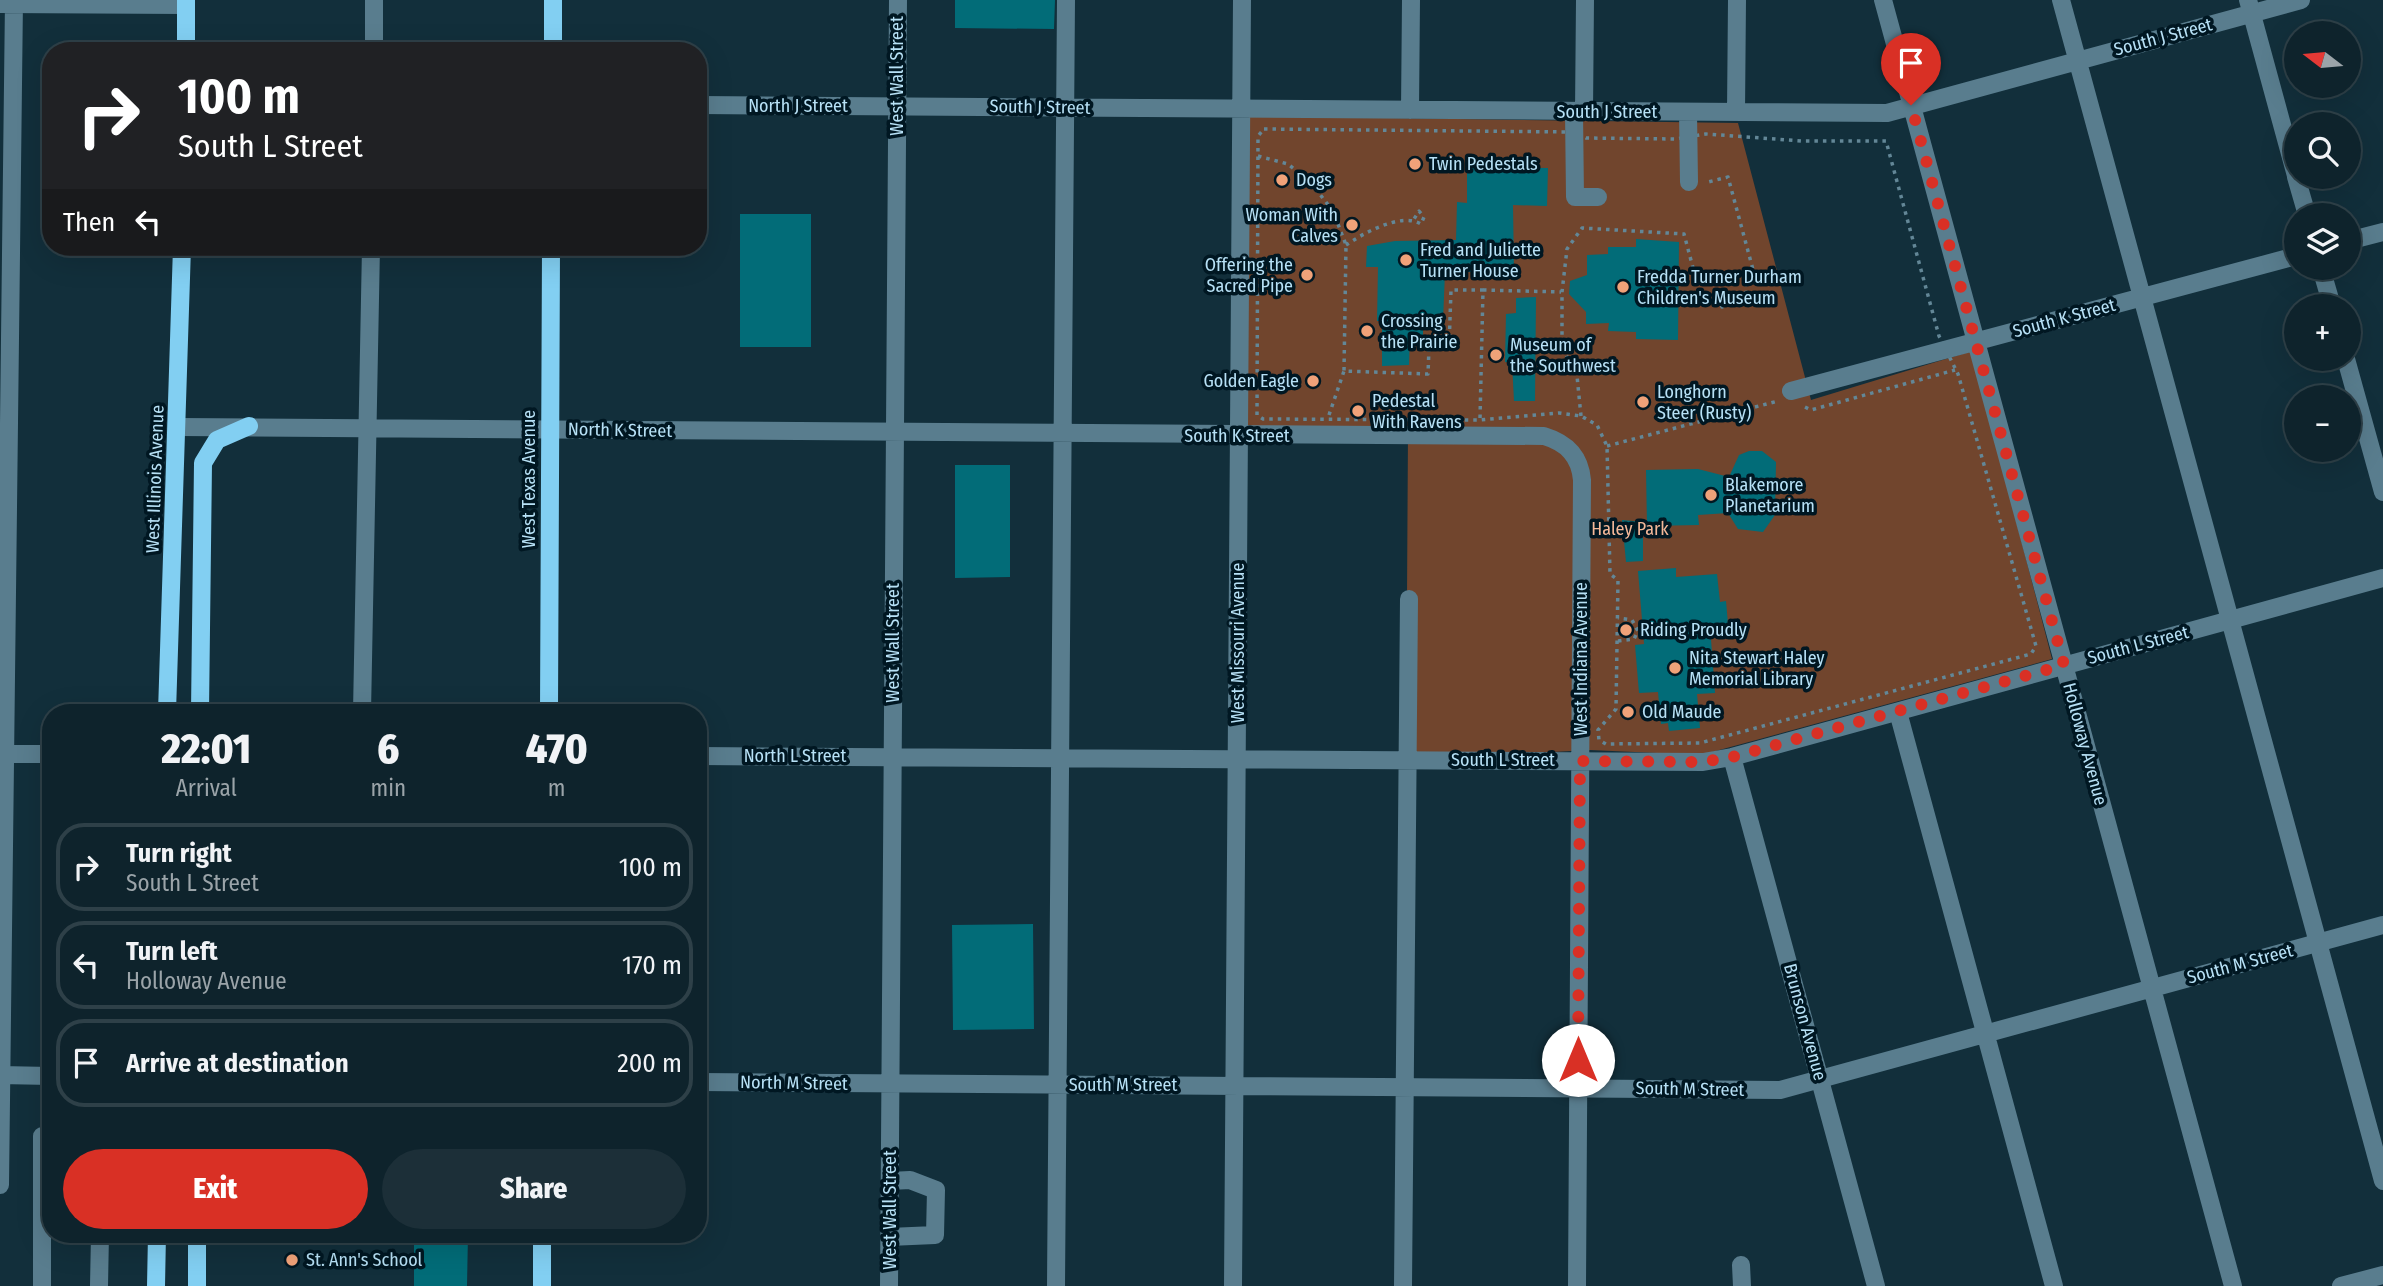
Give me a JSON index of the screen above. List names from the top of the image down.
{
  "streets": {
    "main road": ["West Illinois Avenue", "West Texas Avenue"],
    "street": [
      "South J Street",
      "West Wall Street",
      "North J Street",
      "South K Street",
      "North K Street",
      "West Missouri Avenue",
      "South L Street",
      "West Indiana Avenue",
      "Holloway Avenue",
      "North L Street",
      "South M Street",
      "Brunson Avenue",
      "North M Street"
    ]
  },
  "crossings": [
    ["South J Street", "West Wall Street"],
    ["South J Street", "North J Street"],
    ["South J Street", "West Missouri Avenue"],
    ["South J Street", "Holloway Avenue"],
    ["West Wall Street", "North J Street"],
    ["West Wall Street", "South K Street"],
    ["West Wall Street", "North K Street"],
    ["West Wall Street", "South L Street"],
    ["West Wall Street", "North L Street"],
    ["West Wall Street", "South M Street"],
    ["West Wall Street", "North M Street"],
    ["South K Street", "North K Street"],
    ["South K Street", "West Missouri Avenue"],
    ["South K Street", "West Indiana Avenue"],
    ["South K Street", "Holloway Avenue"],
    ["North K Street", "West Illinois Avenue"],
    ["North K Street", "West Texas Avenue"],
    ["West Missouri Avenue", "South L Street"],
    ["West Missouri Avenue", "South M Street"],
    ["South L Street", "West Indiana Avenue"],
    ["South L Street", "Holloway Avenue"],
    ["South L Street", "North L Street"],
    ["South L Street", "Brunson Avenue"],
    ["West Indiana Avenue", "South M Street"],
    ["Holloway Avenue", "South M Street"],
    ["South M Street", "Brunson Avenue"],
    ["South M Street", "North M Street"]
  ],
  "parks": ["Haley Park"],
  "places": [
    "Twin Pedestals",
    "Dogs",
    "Woman With Calves",
    "Fred and Juliette Turner House",
    "Offering the Sacred Pipe",
    "Fredda Turner Durham Children's Museum",
    "Crossing the Prairie",
    "Museum of the Southwest",
    "Golden Eagle",
    "Longhorn Steer (Rusty)",
    "Pedestal With Ravens",
    "Blakemore Planetarium",
    "Riding Proudly",
    "Nita Stewart Haley Memorial Library",
    "Old Maude",
    "St. Ann's School"
  ],
  "north": "left",
  "page": {
    "map_buttons": ["+", "−"],
    "turn": ["100 m", "South L Street"],
    "then": "Then",
    "eta": [
      "22:01",
      "Arrival",
      "6",
      "min",
      "470",
      "m"
    ],
    "list": [
      {
        "name": "Turn right",
        "note": "South L Street",
        "value": "100 m"
      },
      {
        "name": "Turn left",
        "note": "Holloway Avenue",
        "value": "170 m"
      },
      {
        "name": "Arrive at destination",
        "value": "200 m"
      }
    ],
    "buttons": ["Exit", "Share"]
  }
}
